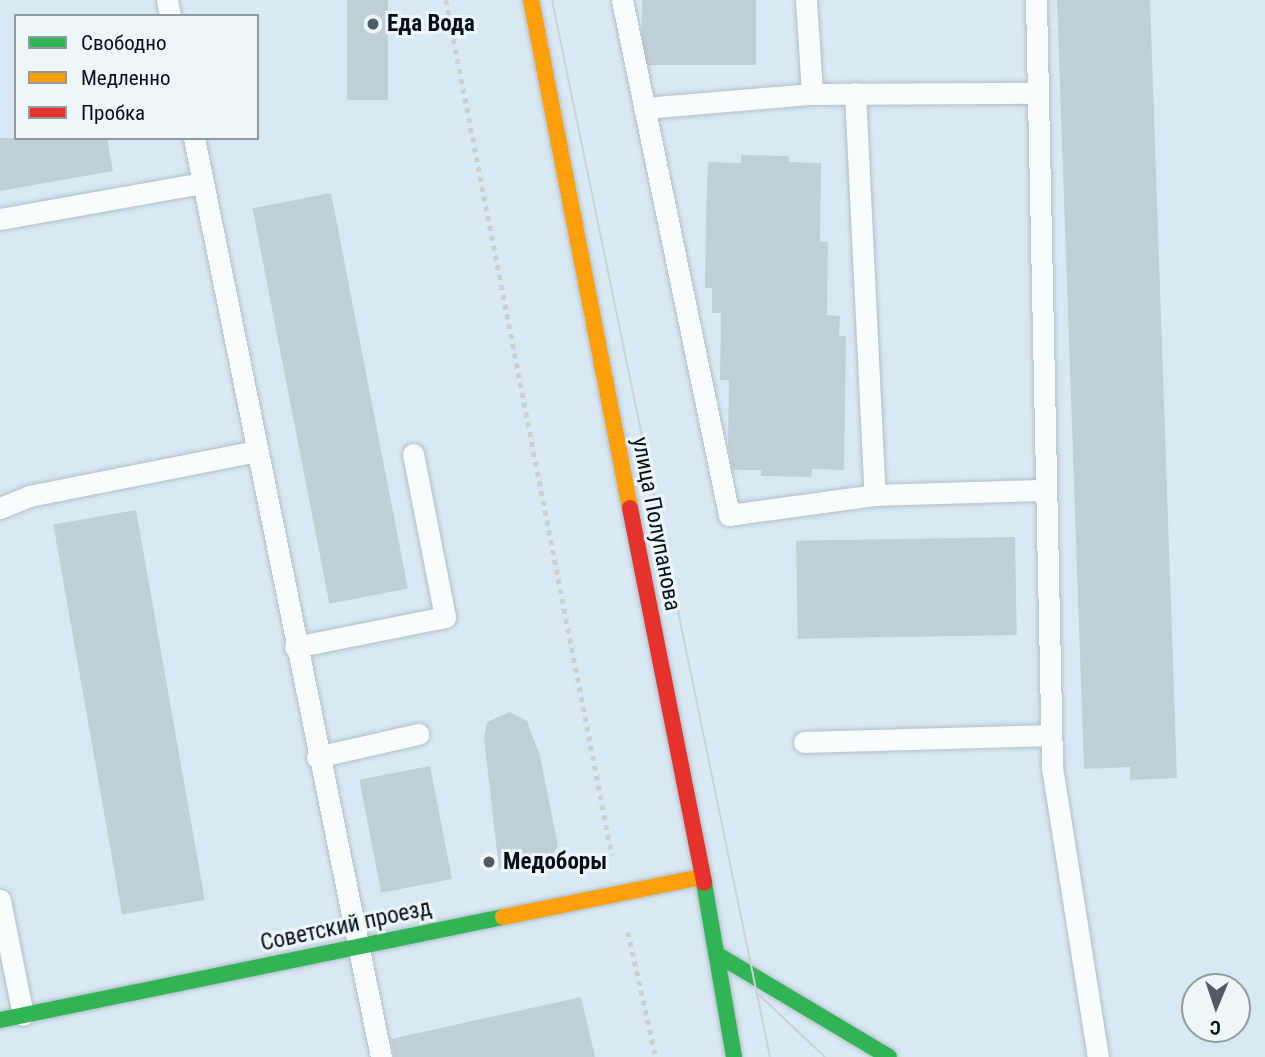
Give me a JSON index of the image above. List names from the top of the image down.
{
  "streets": {
    "street": ["улица Полупанова", "Советский проезд"]
  },
  "crossings": [
    ["улица Полупанова", "Советский проезд"]
  ],
  "places": ["Еда Вода", "Медоборы"],
  "legend": ["Свободно", "Медленно", "Пробка"],
  "north": "bottom"
}
